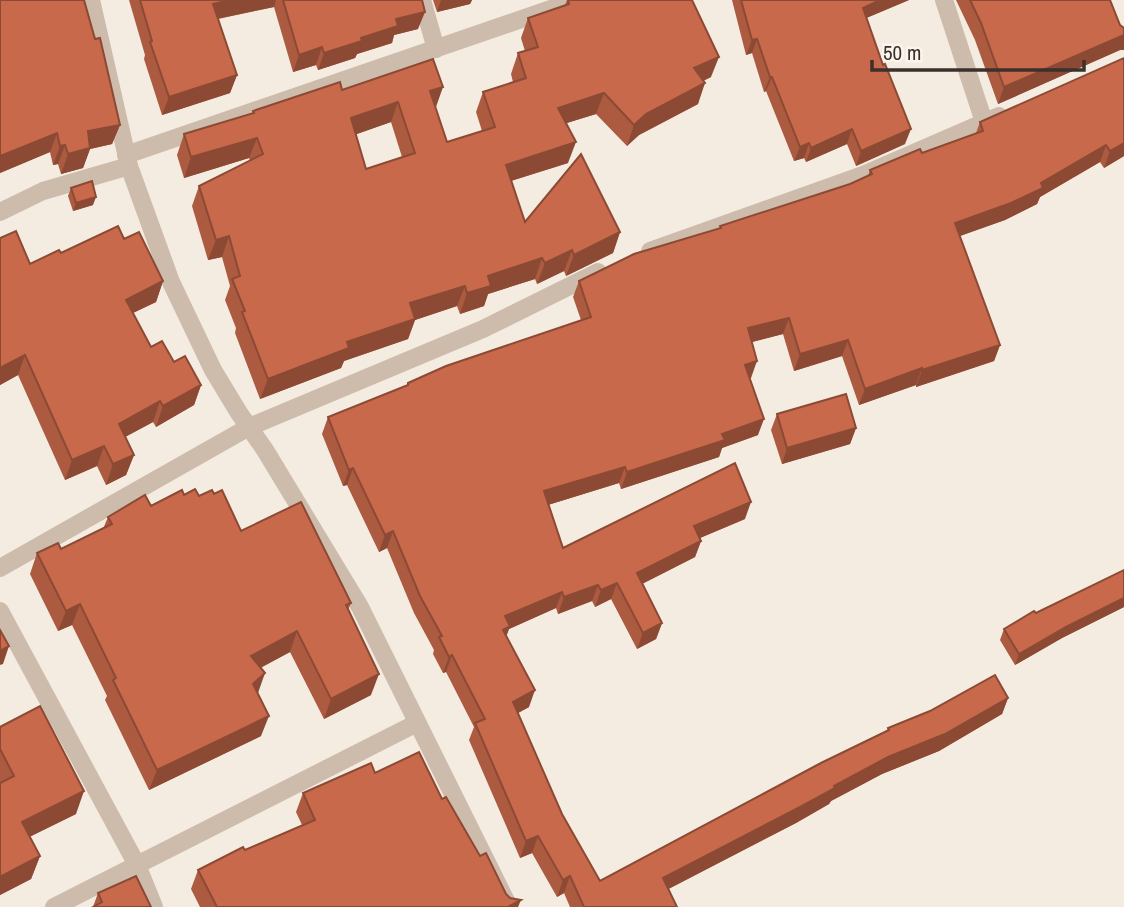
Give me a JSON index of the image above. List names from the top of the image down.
{
  "scale_bar": "50 m"
}
